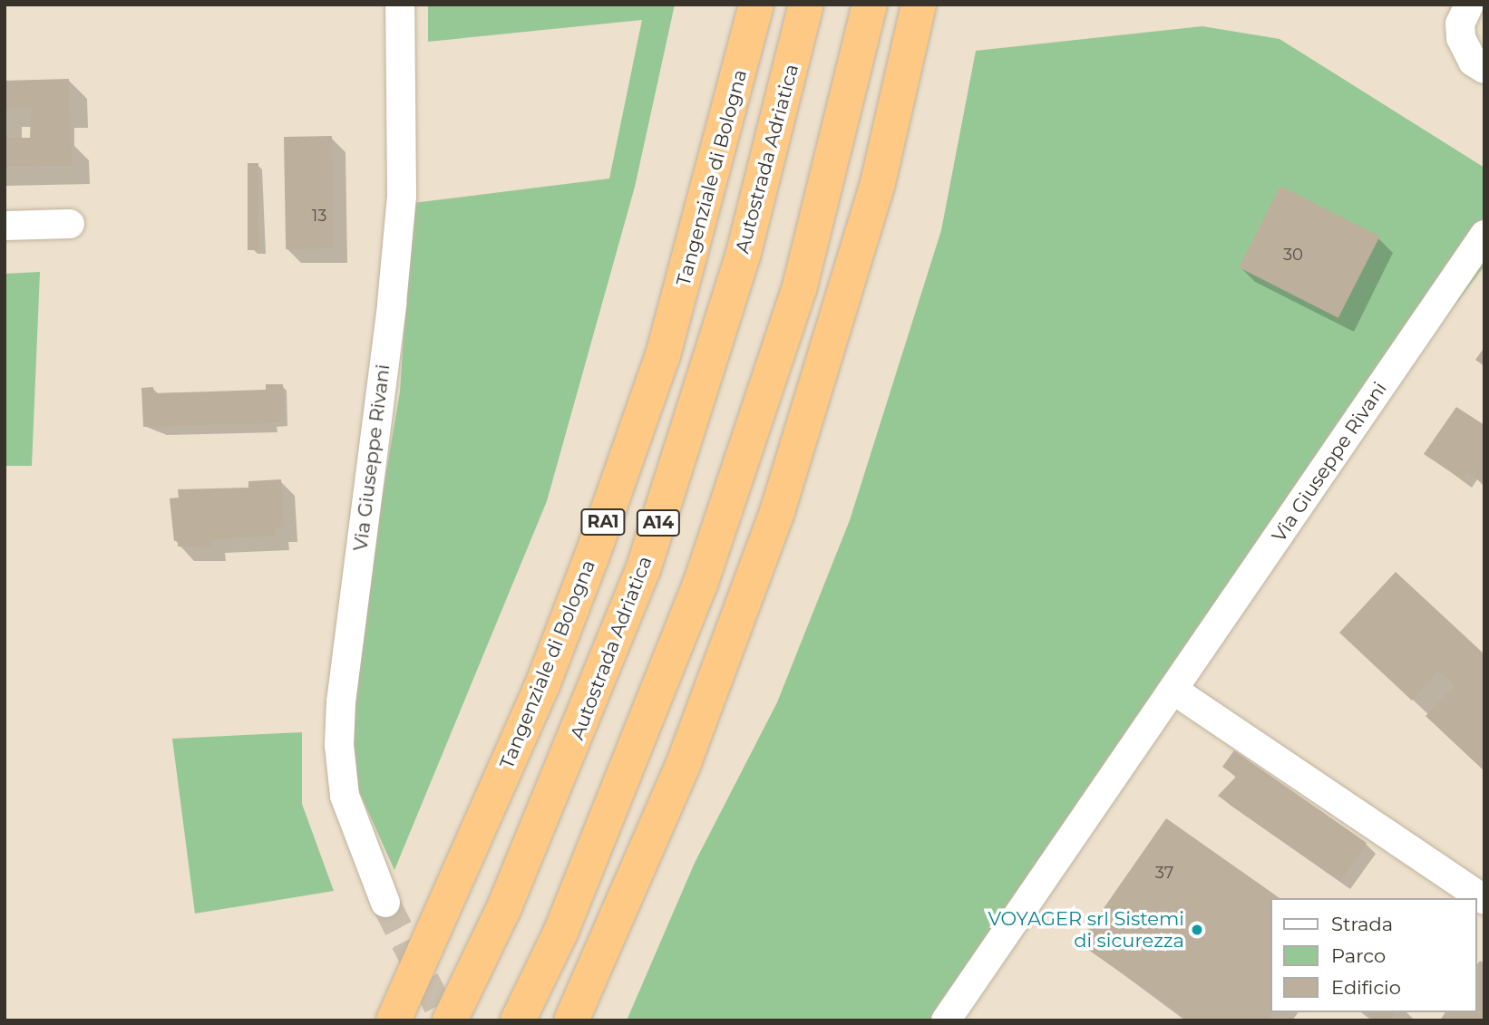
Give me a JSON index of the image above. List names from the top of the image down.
{
  "streets": {
    "highway": [
      "Autostrada Adriatica",
      "Tangenziale di Bologna",
      "RA1",
      "A14"
    ],
    "street": ["Via Giuseppe Rivani"]
  },
  "places": ["VOYAGER srl Sistemi di sicurezza"],
  "house_numbers": ["13", "30", "37"],
  "legend": ["Strada", "Parco", "Edificio"]
}
